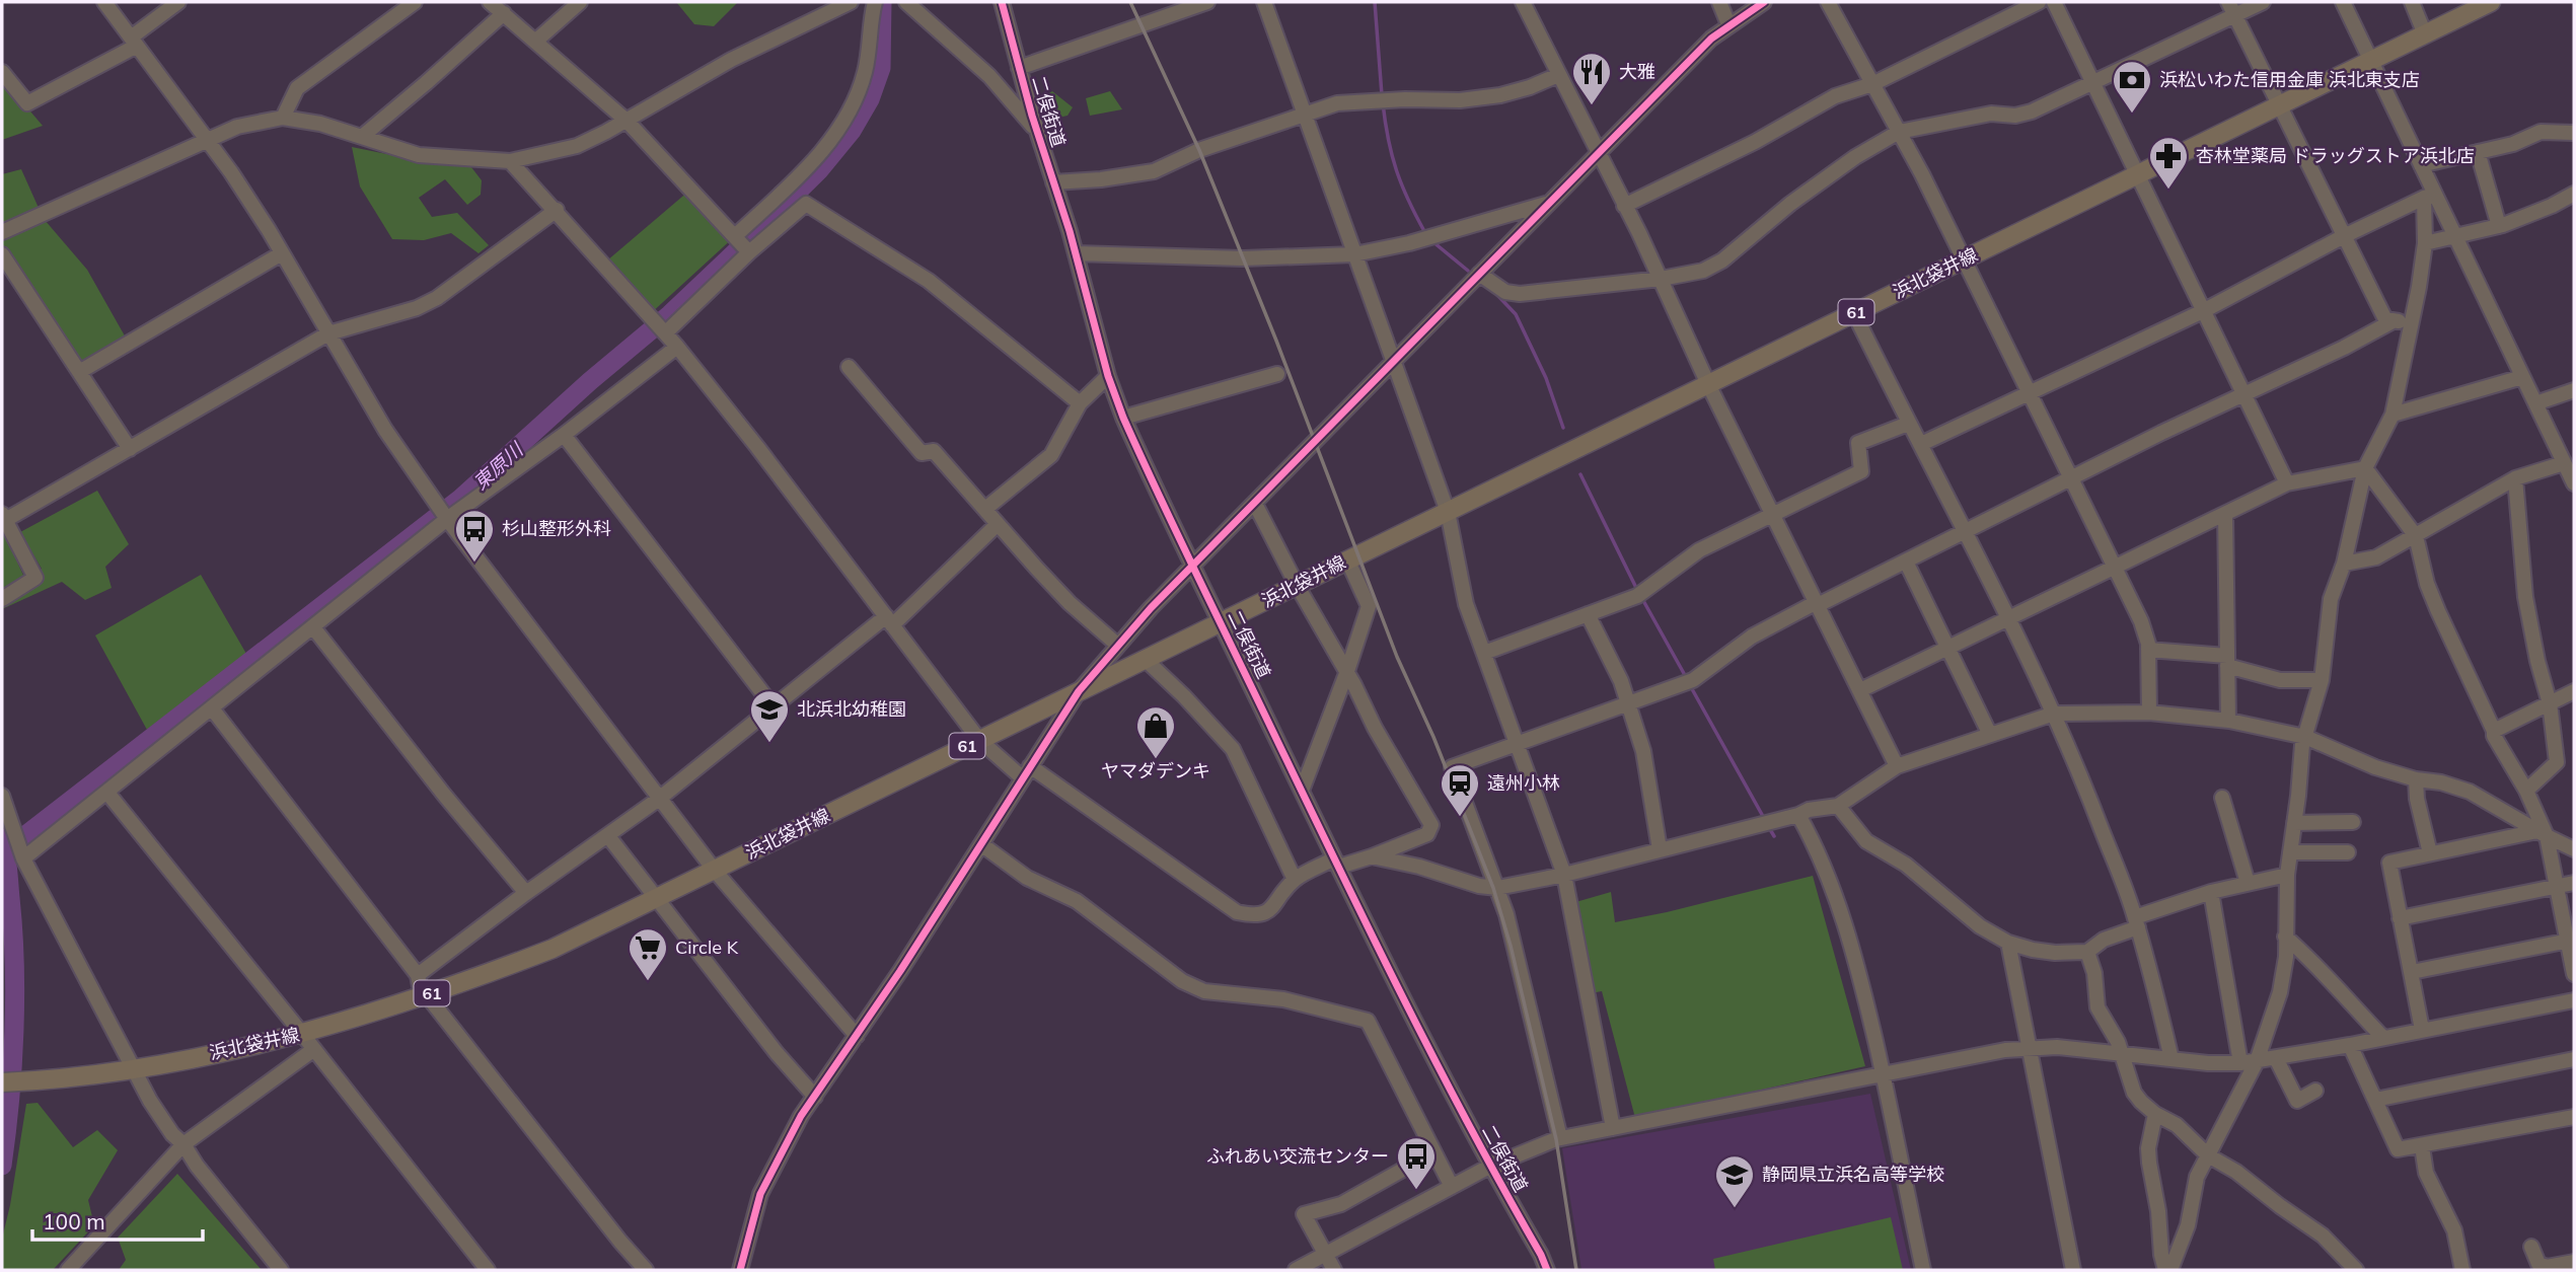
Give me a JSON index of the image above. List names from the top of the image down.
{
  "streets": {
    "main road": ["浜北袋井線", "61"],
    "street": ["二俣街道"]
  },
  "crossings": [
    ["二俣街道", "浜北袋井線"]
  ],
  "water": ["東原川"],
  "places": {
    "restaurant": ["大雅"],
    "bank": ["浜松いわた信用金庫 浜北東支店"],
    "pharmacy": ["杏林堂薬局 ドラッグストア浜北店"],
    "bus stop": ["杉山整形外科", "ふれあい交流センター"],
    "school or university": ["北浜北幼稚園", "静岡県立浜名高等学校"],
    "shop": ["ヤマダデンキ"],
    "station": ["遠州小林"],
    "supermarket": ["Circle K"]
  },
  "scale_bar": "100 m"
}
